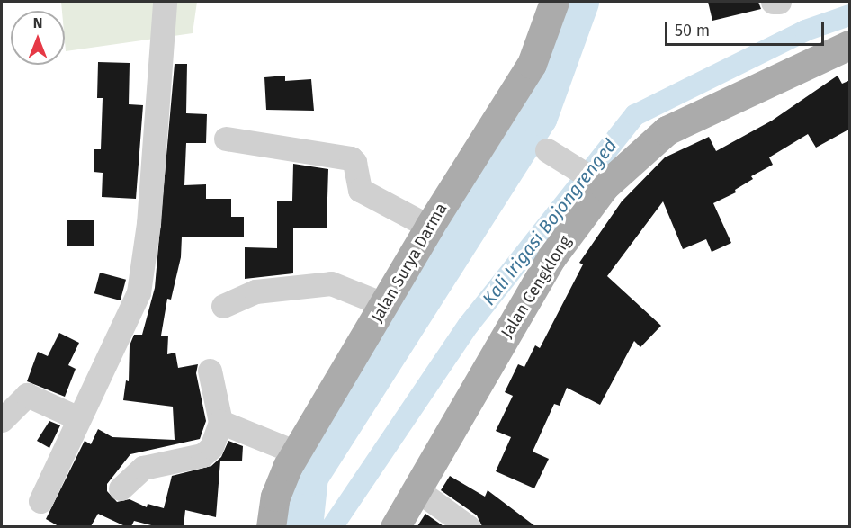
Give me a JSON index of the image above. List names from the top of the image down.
{
  "streets": {
    "main road": ["Jalan Surya Darma", "Jalan Cengklong"]
  },
  "water": ["Kali Irigasi Bojongrenged"],
  "scale_bar": "50 m",
  "north": "top"
}
